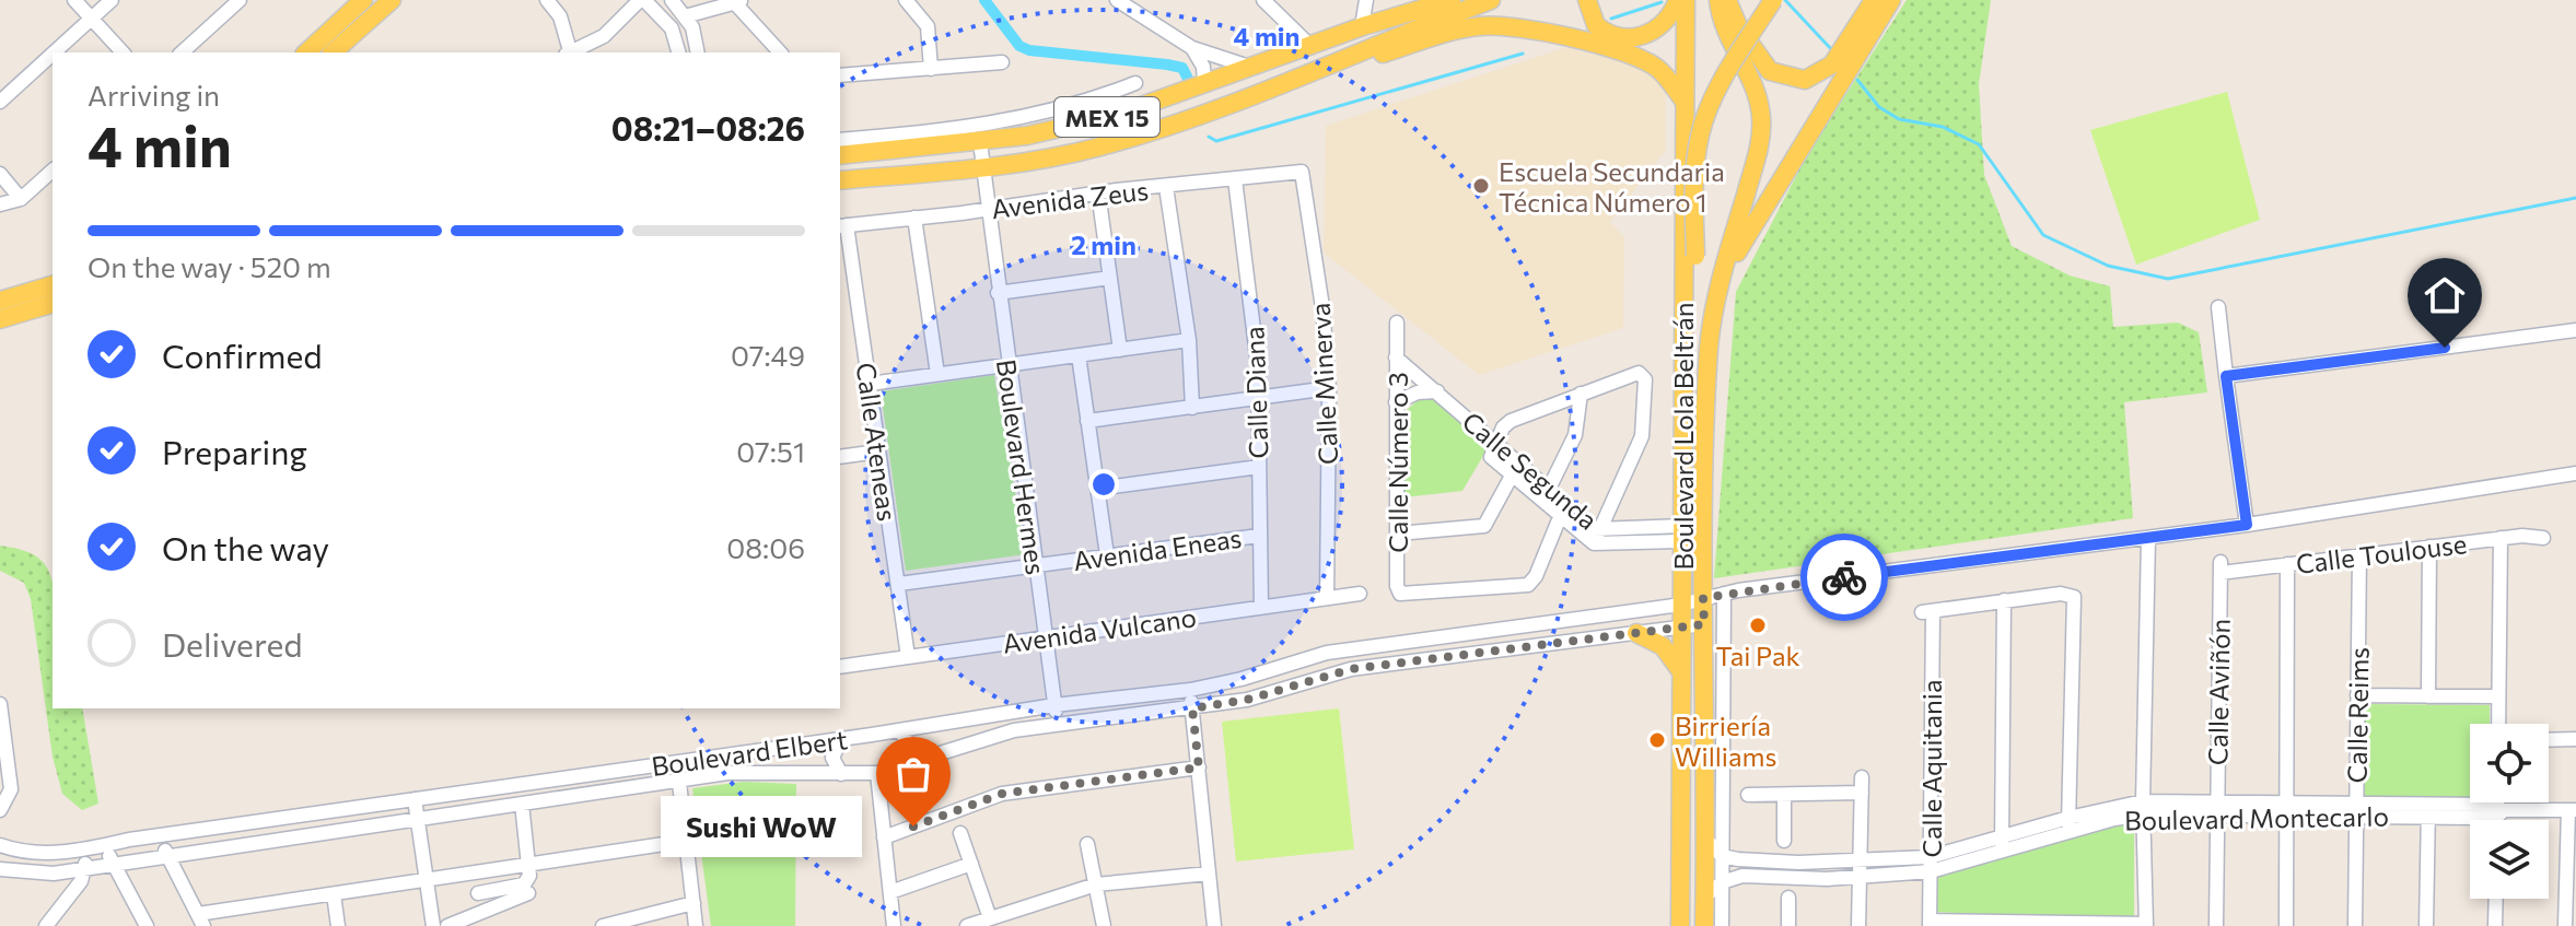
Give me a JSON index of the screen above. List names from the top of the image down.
{
  "streets": {
    "main road": ["MEX 15", "Boulevard Lola Beltrán"],
    "street": [
      "Avenida Zeus",
      "Calle Minerva",
      "Calle Diana",
      "Calle Ateneas",
      "Calle Número 3",
      "Boulevard Hermes",
      "Calle Segunda",
      "Avenida Eneas",
      "Calle Toulouse",
      "Avenida Vulcano",
      "Calle Aviñón",
      "Calle Reims",
      "Boulevard Elbert",
      "Calle Aquitania",
      "Boulevard Montecarlo"
    ]
  },
  "crossings": [
    ["MEX 15", "Boulevard Hermes"],
    ["Avenida Zeus", "Calle Minerva"],
    ["Avenida Zeus", "Calle Diana"],
    ["Avenida Zeus", "Calle Ateneas"],
    ["Avenida Zeus", "Boulevard Hermes"],
    ["Calle Minerva", "Avenida Vulcano"],
    ["Calle Diana", "Avenida Eneas"],
    ["Calle Diana", "Avenida Vulcano"],
    ["Boulevard Lola Beltrán", "Calle Segunda"],
    ["Boulevard Lola Beltrán", "Boulevard Elbert"],
    ["Calle Ateneas", "Avenida Eneas"],
    ["Calle Ateneas", "Avenida Vulcano"],
    ["Calle Número 3", "Calle Segunda"],
    ["Boulevard Hermes", "Avenida Eneas"],
    ["Boulevard Hermes", "Avenida Vulcano"],
    ["Boulevard Hermes", "Boulevard Elbert"],
    ["Calle Toulouse", "Calle Aviñón"],
    ["Calle Toulouse", "Calle Reims"],
    ["Calle Aviñón", "Boulevard Montecarlo"],
    ["Calle Reims", "Boulevard Montecarlo"],
    ["Calle Aquitania", "Boulevard Montecarlo"]
  ],
  "places": [
    "Escuela Secundaria Técnica Número 1",
    "Tai Pak",
    "Birriería Williams",
    "Sushi WoW"
  ],
  "page": {
    "heading": ["4 min", "Arriving in", "08:21–08:26"],
    "bar": "On the way · 520 m",
    "list": [
      ["Confirmed", "07:49"],
      ["Preparing", "07:51"],
      ["On the way", "08:06"],
      "Delivered"
    ],
    "bubble": "Sushi WoW"
  },
  "rings": ["4 min", "2 min"]
}
